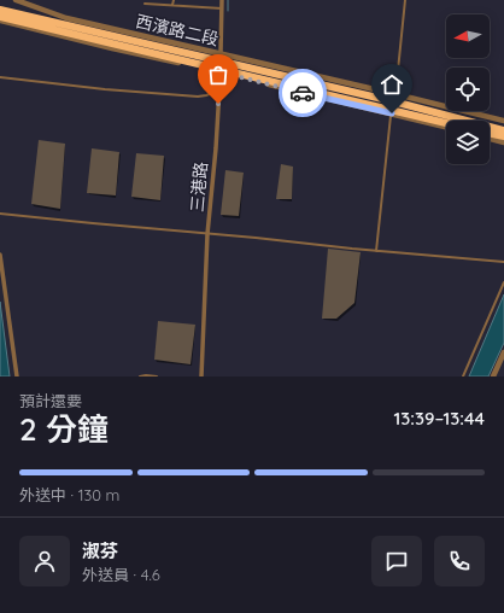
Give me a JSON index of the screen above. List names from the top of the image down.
{
  "streets": {
    "street": ["西濱路二段", "三港路"]
  },
  "crossings": [
    ["西濱路二段", "三港路"]
  ],
  "north": "left",
  "page": {
    "heading": ["2 分鐘", "預計還要", "13:39–13:44"],
    "panel": ["淑芬", "外送員 · 4.6"],
    "bar": "外送中 · 130 m"
  }
}
